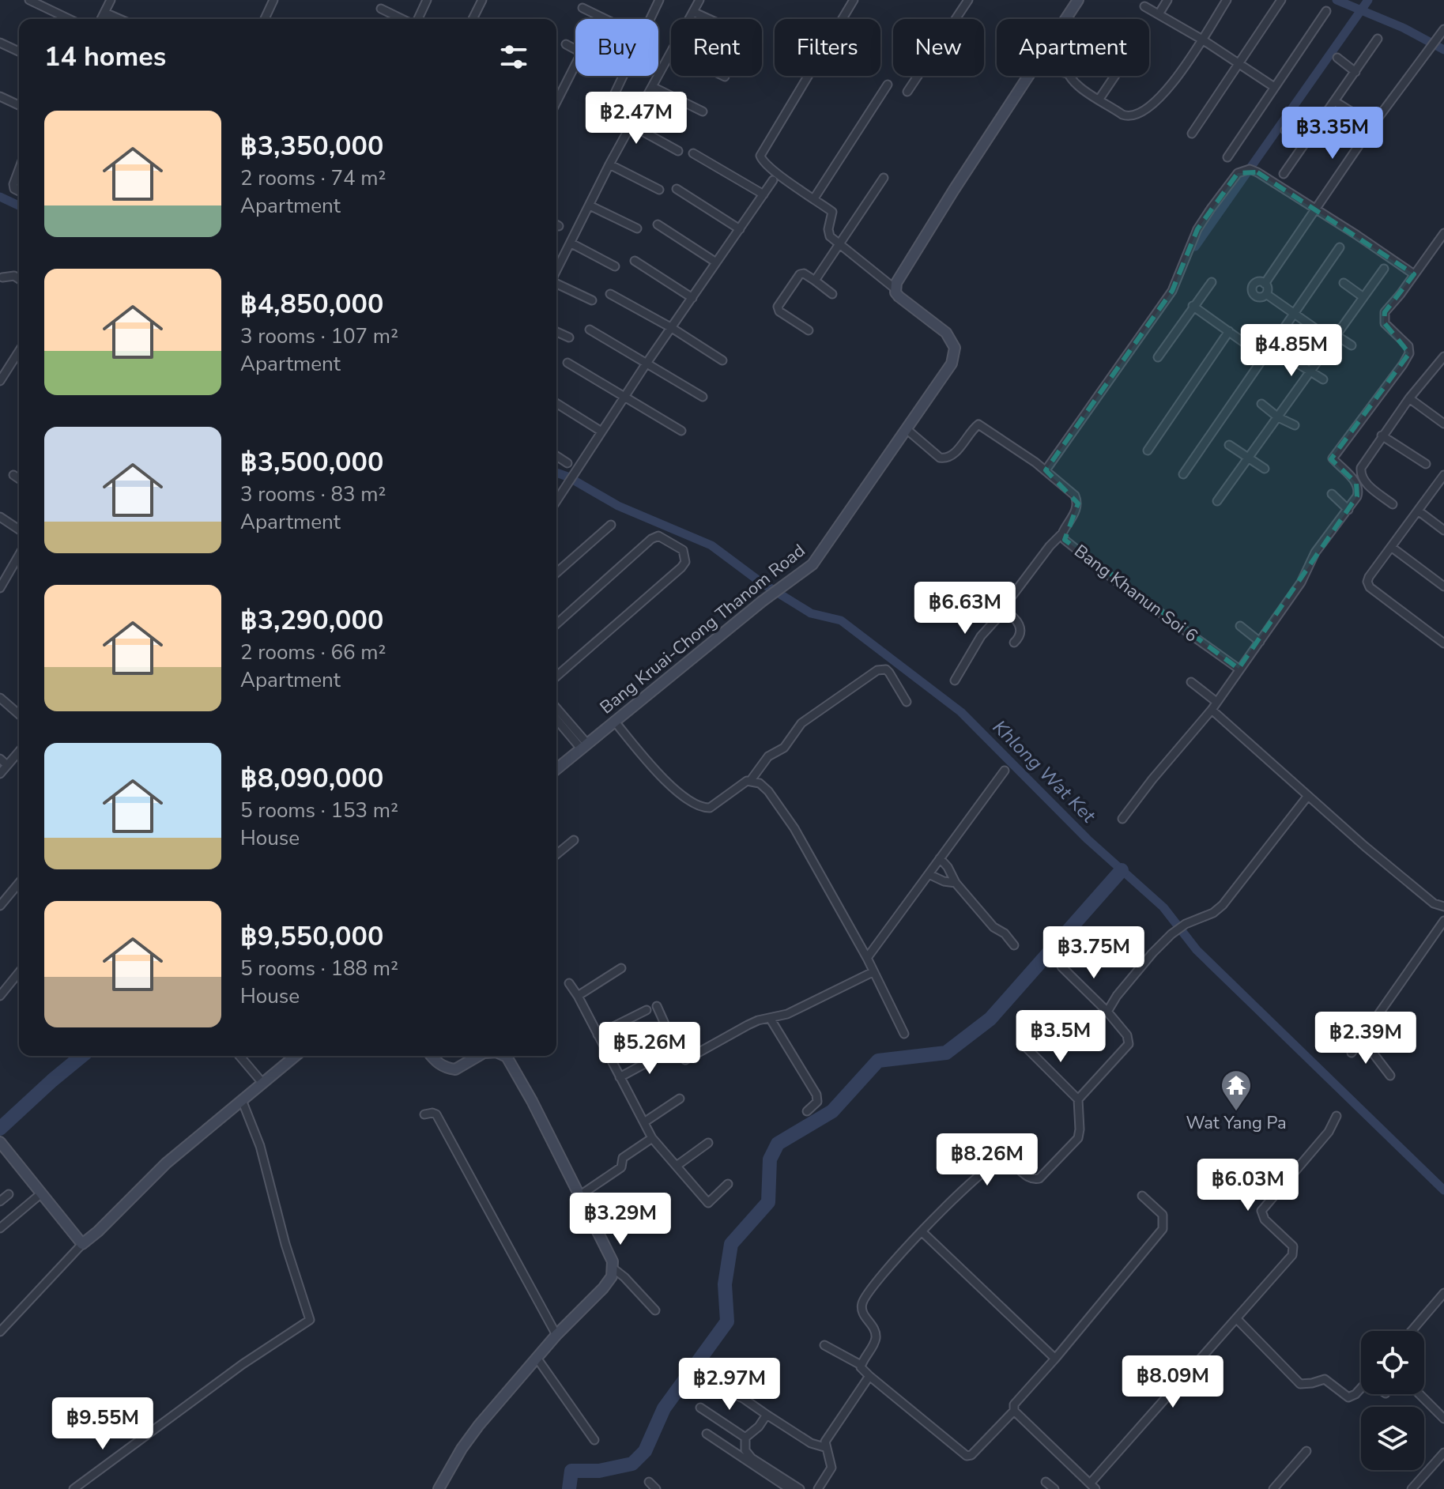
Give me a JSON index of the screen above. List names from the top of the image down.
{
  "streets": {
    "street": ["Bang Khanun Soi 6", "Bang Kruai-Chong Thanom Road"]
  },
  "crossings": [
    ["Bang Khanun Soi 6", "Bang Kruai-Chong Thanom Road"]
  ],
  "water": ["Khlong Wat Ket"],
  "places": {
    "temple": ["Wat Yang Pa"]
  },
  "page": {
    "chip": [
      "Buy",
      "Rent",
      "Filters",
      "New",
      "Apartment"
    ],
    "heading": "14 homes",
    "price": [
      "฿2.47M",
      "฿3.35M",
      "฿4.85M",
      "฿6.63M",
      "฿3.75M",
      "฿3.5M",
      "฿2.39M",
      "฿5.26M",
      "฿8.26M",
      "฿6.03M",
      "฿3.29M",
      "฿8.09M",
      "฿2.97M",
      "฿9.55M"
    ],
    "list": [
      {
        "name": "฿3,350,000",
        "note": "2 rooms · 74 m² · Apartment"
      },
      {
        "name": "฿4,850,000",
        "note": "3 rooms · 107 m² · Apartment"
      },
      {
        "name": "฿3,500,000",
        "note": "3 rooms · 83 m² · Apartment"
      },
      {
        "name": "฿3,290,000",
        "note": "2 rooms · 66 m² · Apartment"
      },
      {
        "name": "฿8,090,000",
        "note": "5 rooms · 153 m² · House"
      },
      {
        "name": "฿9,550,000",
        "note": "5 rooms · 188 m² · House"
      }
    ]
  }
}
